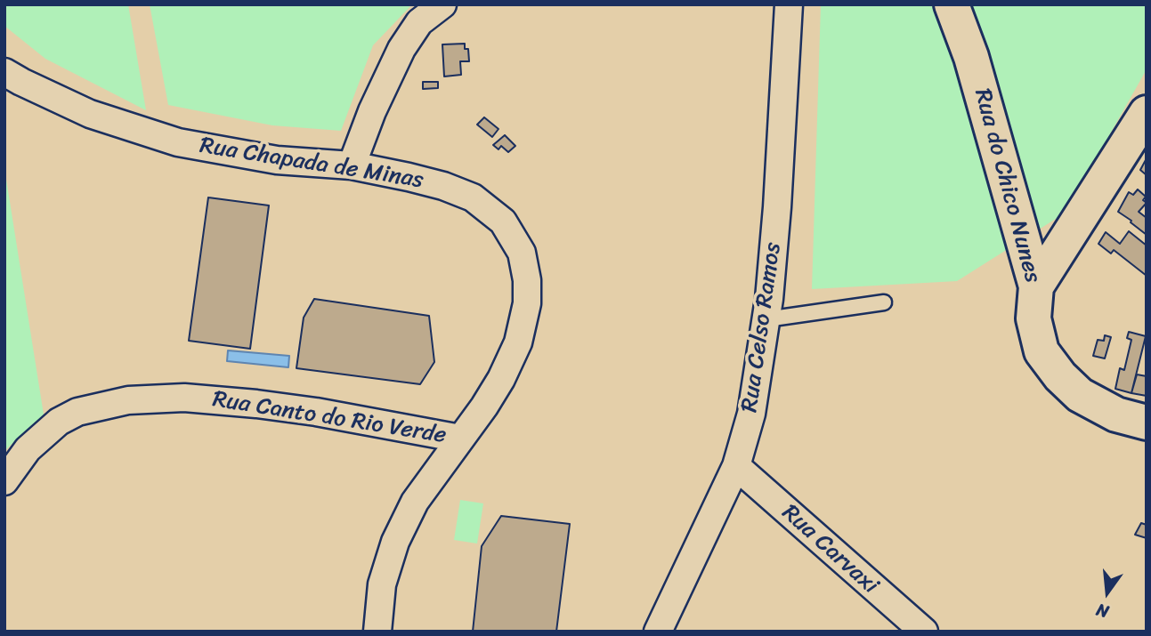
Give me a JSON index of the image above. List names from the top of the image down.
{
  "streets": {
    "street": [
      "Rua Chapada de Minas",
      "Rua do Chico Nunes",
      "Rua Celso Ramos",
      "Rua Canto do Rio Verde",
      "Rua Carvaxi"
    ]
  },
  "crossings": [
    ["Rua Chapada de Minas", "Rua Canto do Rio Verde"],
    ["Rua Celso Ramos", "Rua Carvaxi"]
  ],
  "north": "bottom"
}
